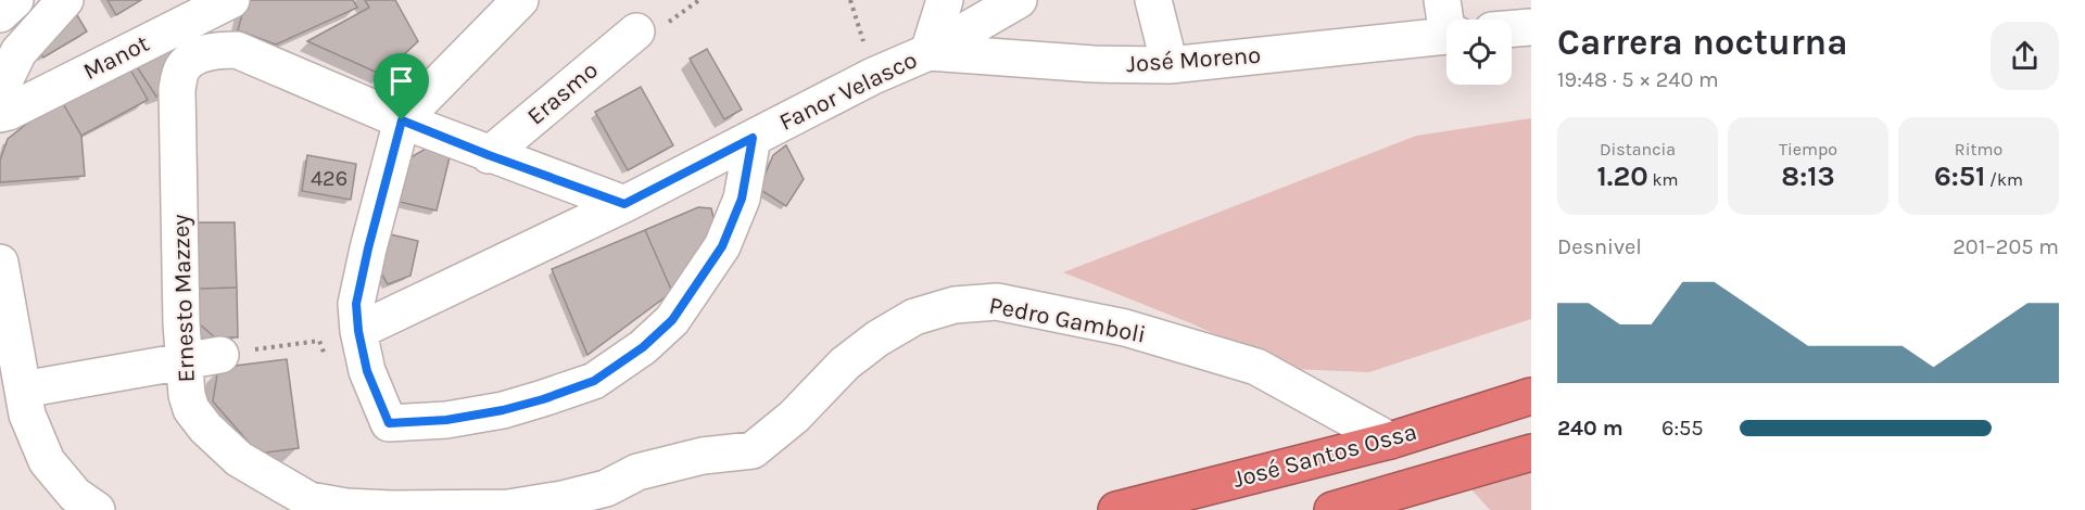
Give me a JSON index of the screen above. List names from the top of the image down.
{
  "streets": {
    "highway": ["José Santos Ossa"],
    "street": [
      "Manot",
      "José Moreno",
      "Fanor Velasco",
      "Erasmo",
      "Ernesto Mazzey",
      "Pedro Gamboli"
    ]
  },
  "crossings": [
    ["José Moreno", "Fanor Velasco"],
    ["Ernesto Mazzey", "Pedro Gamboli"],
    ["Pedro Gamboli", "José Santos Ossa"]
  ],
  "house_numbers": ["426"],
  "page": {
    "heading": ["Carrera nocturna", "19:48 · 5 × 240 m"],
    "stats": [
      ["Distancia", "1.20 km"],
      ["Tiempo", "8:13"],
      ["Ritmo", "6:51 /km"]
    ],
    "chart": ["Desnivel", "201–205 m"],
    "list": [
      {
        "name": "240 m",
        "note": "6:55"
      }
    ]
  }
}
